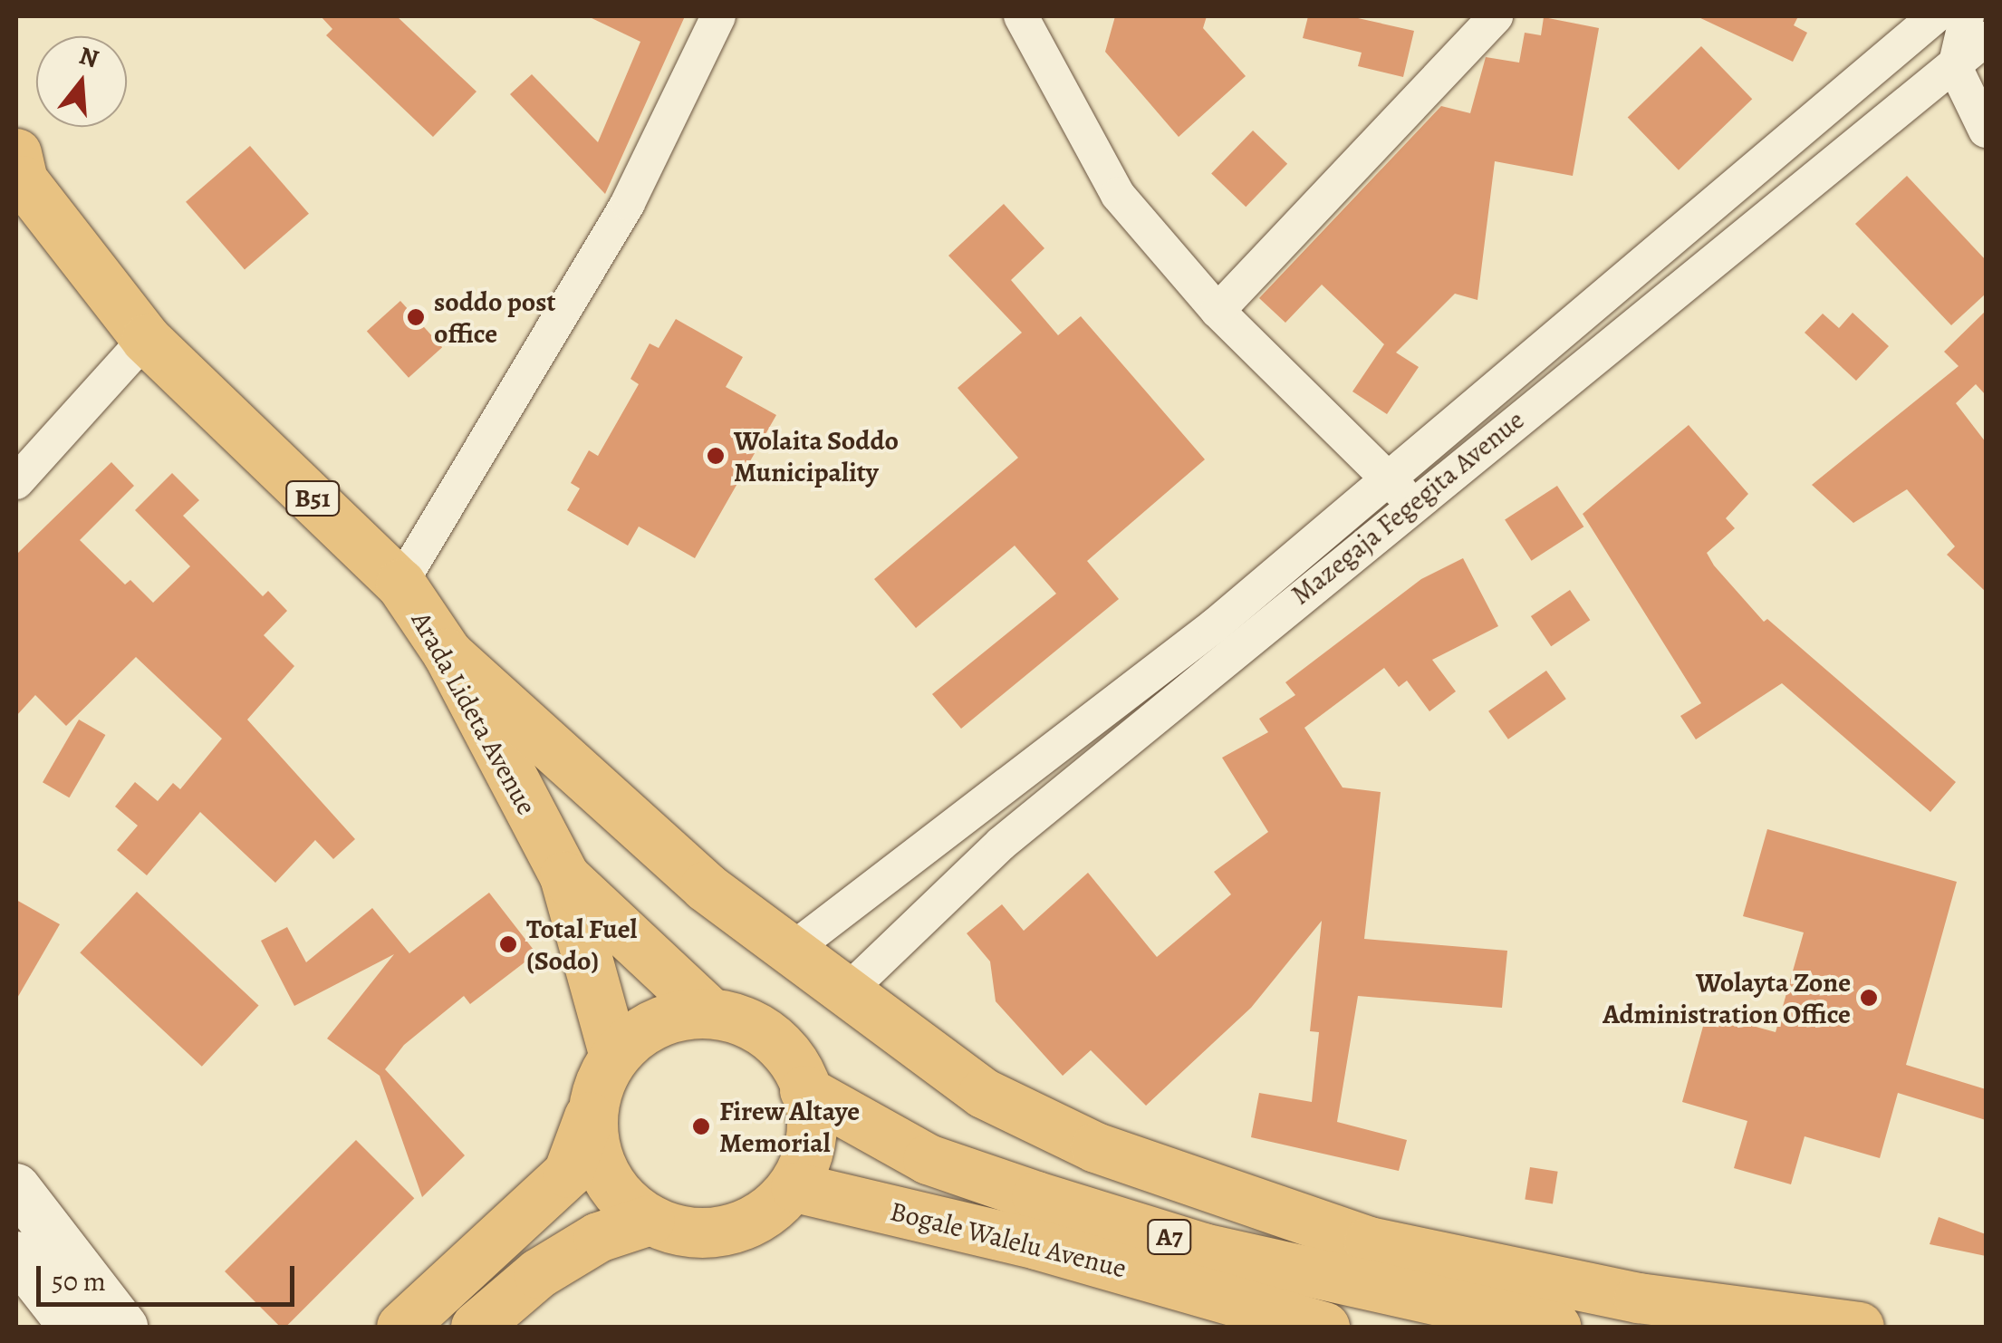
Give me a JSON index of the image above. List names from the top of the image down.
{
  "streets": {
    "highway": [
      "B51",
      "Arada Lideta Avenue",
      "A7",
      "Bogale Walelu Avenue"
    ],
    "street": ["Mazegaja Fegegita Avenue"]
  },
  "crossings": [
    ["B51", "Arada Lideta Avenue"],
    ["B51", "A7"],
    ["B51", "Bogale Walelu Avenue"],
    ["A7", "Bogale Walelu Avenue"]
  ],
  "places": [
    "soddo post office",
    "Wolaita Soddo Municipality",
    "Total Fuel (Sodo)",
    "Wolayta Zone Administration Office",
    "Firew Altaye Memorial"
  ],
  "scale_bar": "50 m",
  "north": "top"
}
